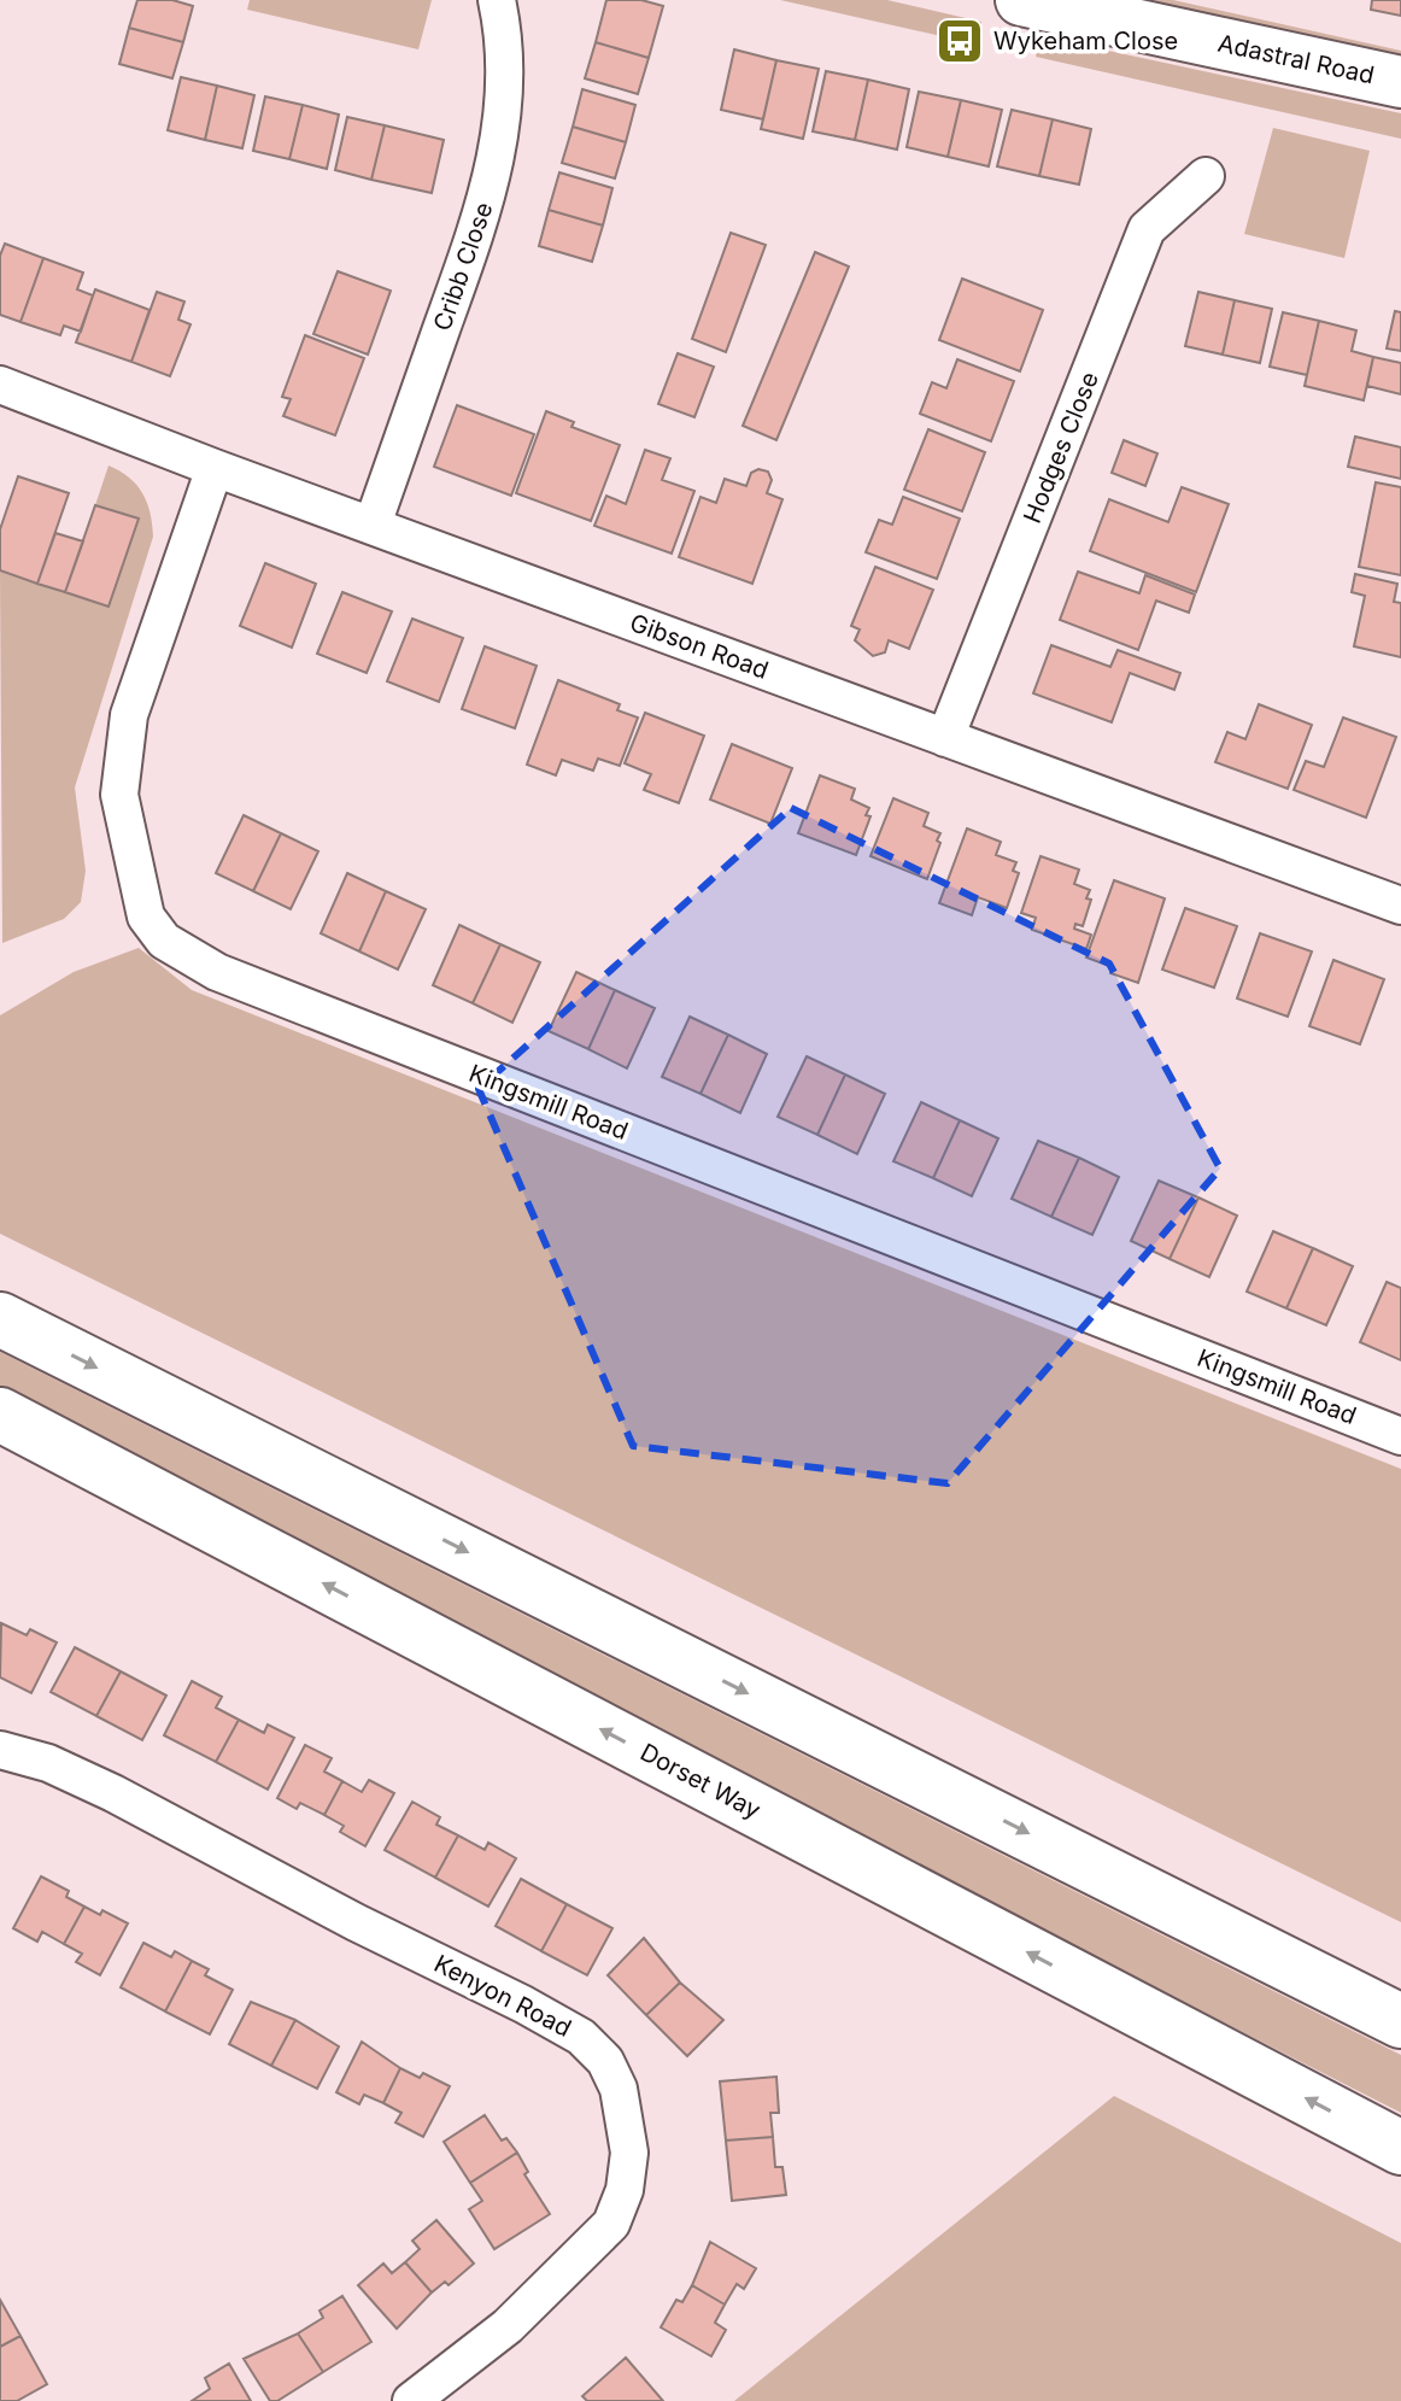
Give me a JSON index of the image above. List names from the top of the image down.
{
  "streets": {
    "highway": ["Dorset Way"],
    "street": [
      "Adastral Road",
      "Cribb Close",
      "Hodges Close",
      "Gibson Road",
      "Kingsmill Road",
      "Kenyon Road"
    ]
  },
  "crossings": [
    ["Cribb Close", "Gibson Road"],
    ["Hodges Close", "Gibson Road"],
    ["Gibson Road", "Kingsmill Road"]
  ],
  "places": {
    "bus stop": ["Wykeham Close"]
  }
}
